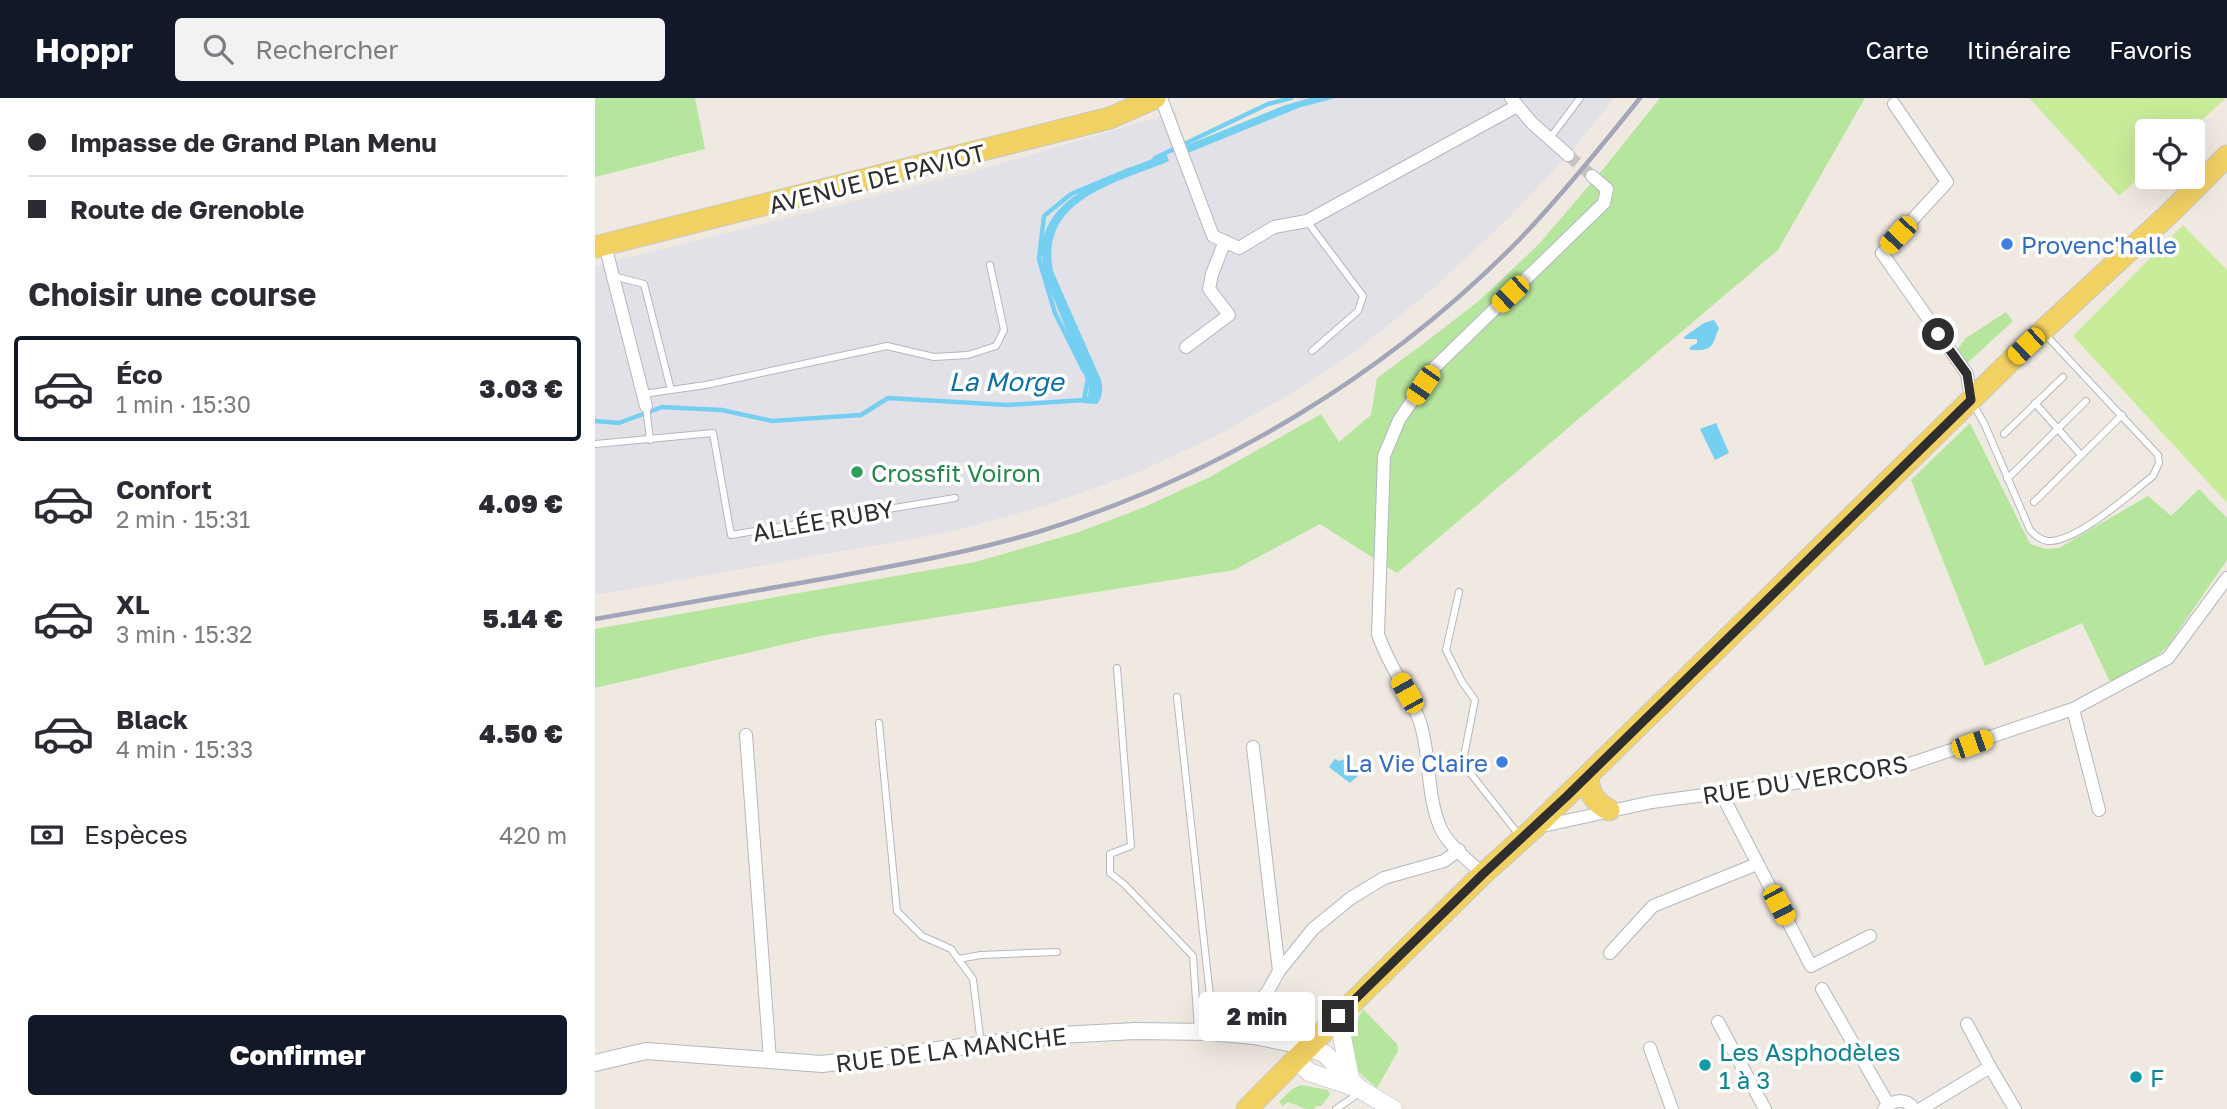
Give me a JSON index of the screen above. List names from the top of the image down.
{
  "streets": {
    "main road": ["AVENUE DE PAVIOT"],
    "street": ["RUE DU VERCORS", "RUE DE LA MANCHE"],
    "lane": ["ALLÉE RUBY"]
  },
  "water": ["La Morge"],
  "places": [
    "Provenc'halle",
    "Crossfit Voiron",
    "La Vie Claire",
    "Les Asphodèles 1 à 3",
    "F"
  ],
  "page": {
    "header": "Hoppr",
    "search": "Rechercher",
    "nav": ["Carte", "Itinéraire", "Favoris"],
    "banner": ["Impasse de Grand Plan Menu", "Route de Grenoble"],
    "heading": "Choisir une course",
    "list": [
      {
        "name": "Éco",
        "note": "1 min · 15:30",
        "value": "3.03 €"
      },
      {
        "name": "Confort",
        "note": "2 min · 15:31",
        "value": "4.09 €"
      },
      {
        "name": "XL",
        "note": "3 min · 15:32",
        "value": "5.14 €"
      },
      {
        "name": "Black",
        "note": "4 min · 15:33",
        "value": "4.50 €"
      }
    ],
    "pay": ["Espèces", "420 m"],
    "bubble": "2 min",
    "buttons": "Confirmer"
  }
}
